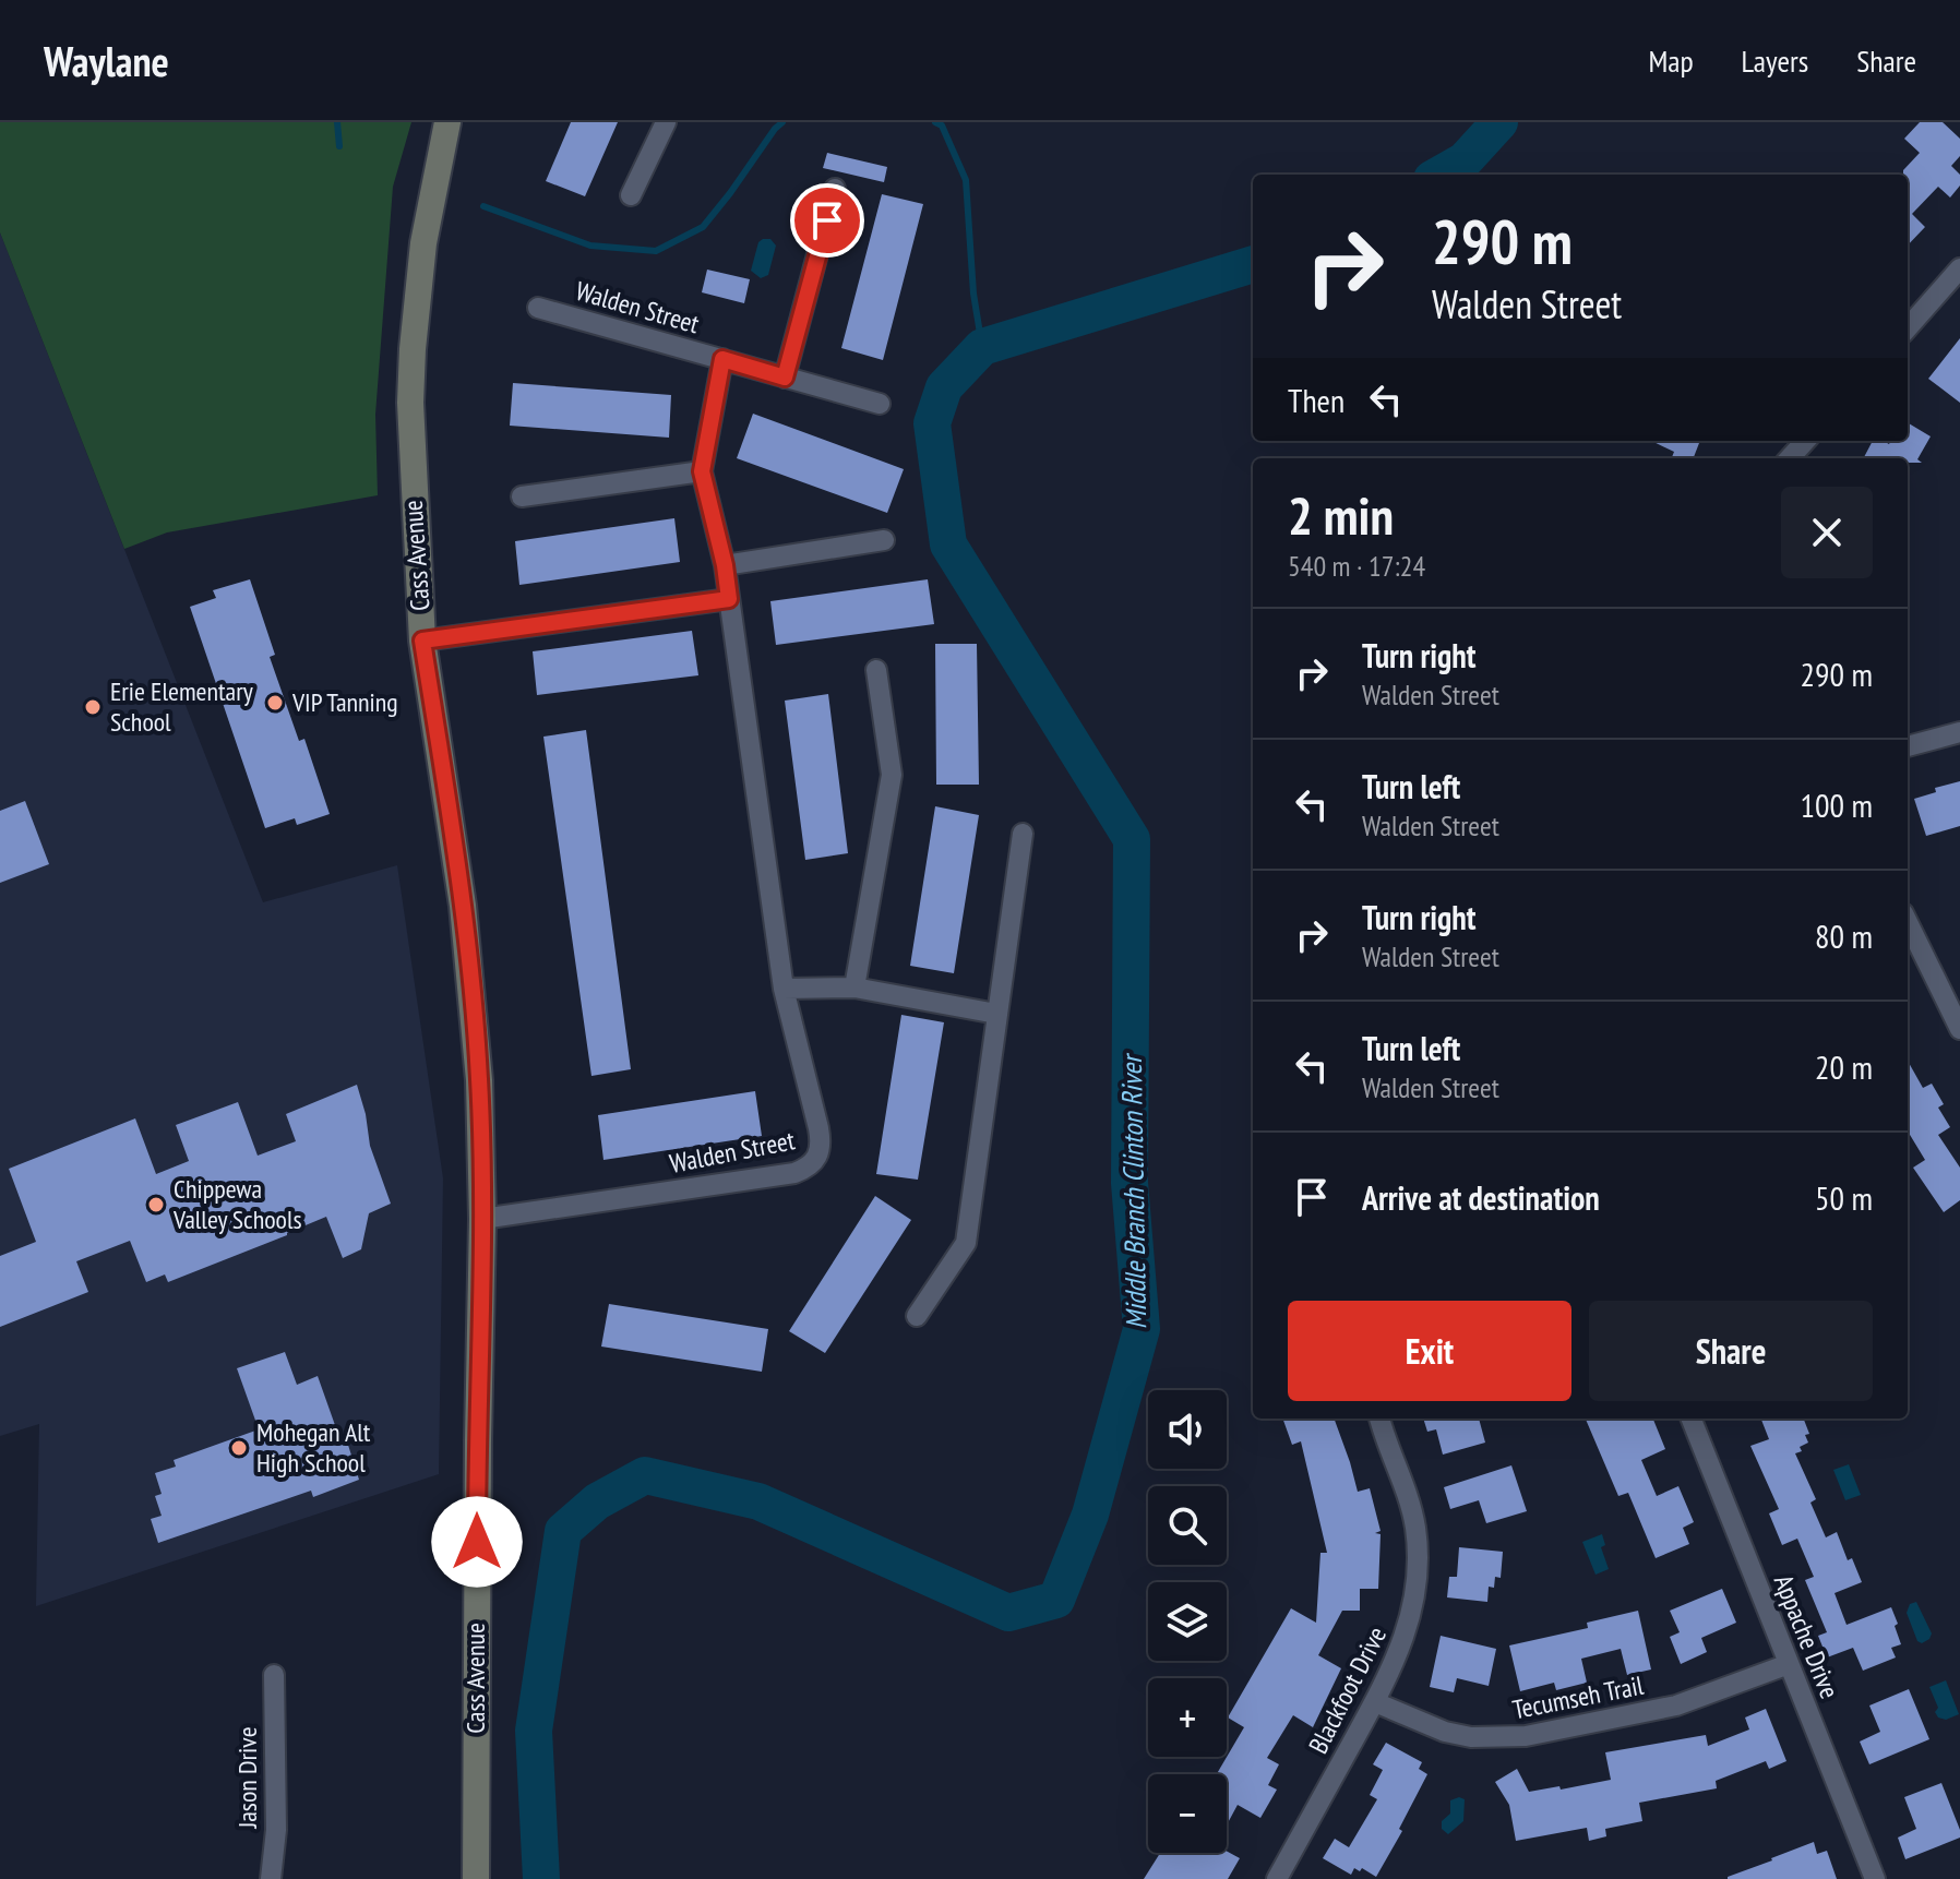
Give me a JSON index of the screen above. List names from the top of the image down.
{
  "streets": {
    "main road": ["Cass Avenue"],
    "street": [
      "Walden Street",
      "Appache Drive",
      "Blackfoot Drive",
      "Tecumseh Trail",
      "Jason Drive"
    ]
  },
  "crossings": [
    ["Walden Street", "Cass Avenue"],
    ["Appache Drive", "Tecumseh Trail"],
    ["Blackfoot Drive", "Tecumseh Trail"]
  ],
  "water": ["Middle Branch Clinton River"],
  "places": [
    "VIP Tanning",
    "Erie Elementary School",
    "Chippewa Valley Schools",
    "Mohegan Alt High School"
  ],
  "page": {
    "header": "Waylane",
    "nav": ["Map", "Layers", "Share"],
    "turn": ["290 m", "Walden Street"],
    "then": "Then",
    "heading": ["2 min", "540 m · 17:24"],
    "list": [
      {
        "name": "Turn right",
        "note": "Walden Street",
        "value": "290 m"
      },
      {
        "name": "Turn left",
        "note": "Walden Street",
        "value": "100 m"
      },
      {
        "name": "Turn right",
        "note": "Walden Street",
        "value": "80 m"
      },
      {
        "name": "Turn left",
        "note": "Walden Street",
        "value": "20 m"
      },
      {
        "name": "Arrive at destination",
        "value": "50 m"
      }
    ],
    "buttons": ["Exit", "Share"],
    "map_buttons": ["+", "−"]
  }
}
